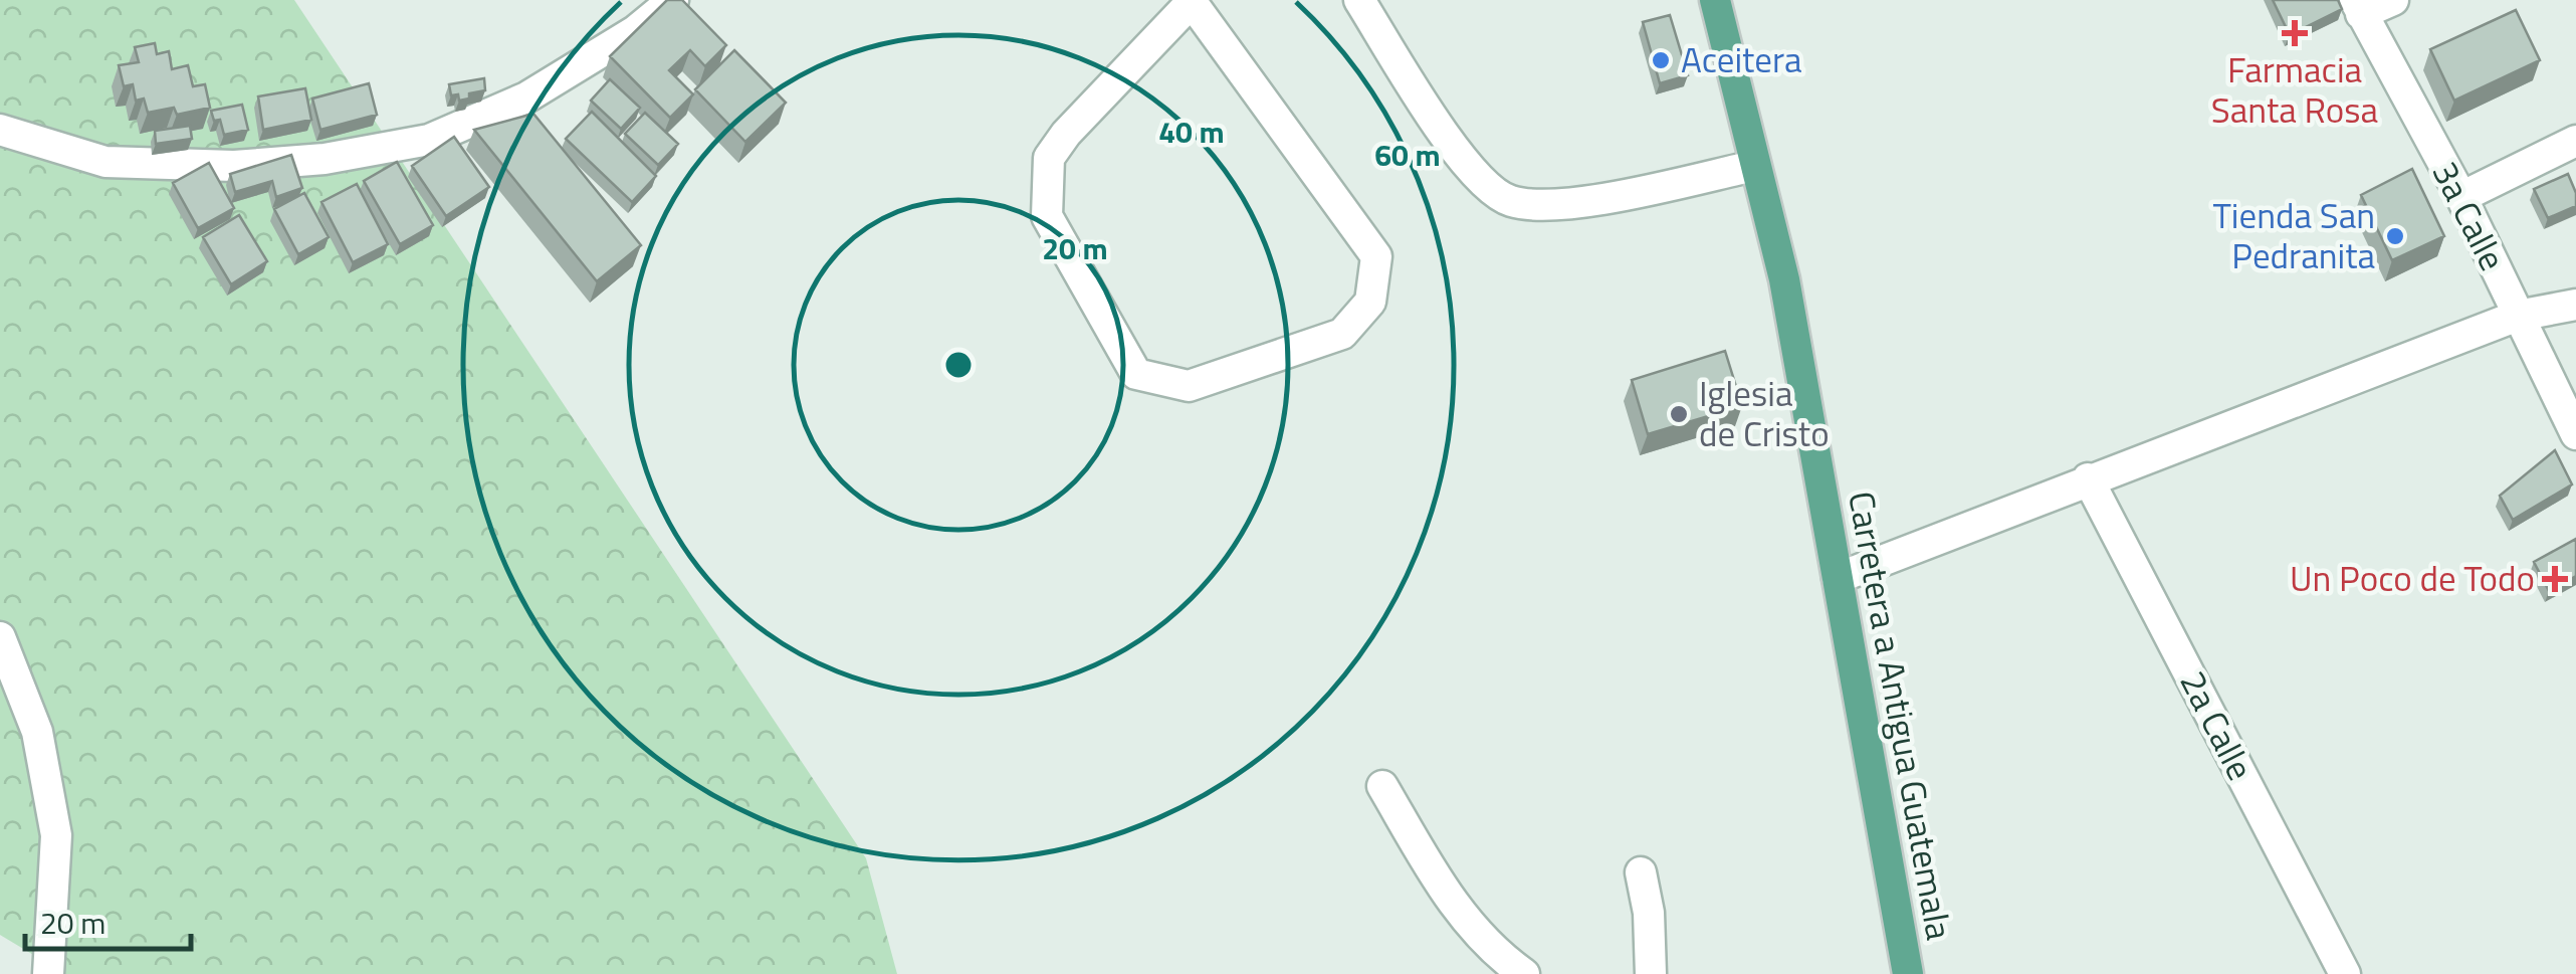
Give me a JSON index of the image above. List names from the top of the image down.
{
  "streets": {
    "main road": ["Carretera a Antigua Guatemala"],
    "street": ["3a Calle", "2a Calle"]
  },
  "places": {
    "health": ["Farmacia Santa Rosa", "Un Poco de Todo"],
    "other": ["Aceitera", "Tienda San Pedranita", "Iglesia de Cristo"]
  },
  "scale_bar": "20 m",
  "rings": ["40 m", "60 m", "20 m"]
}
